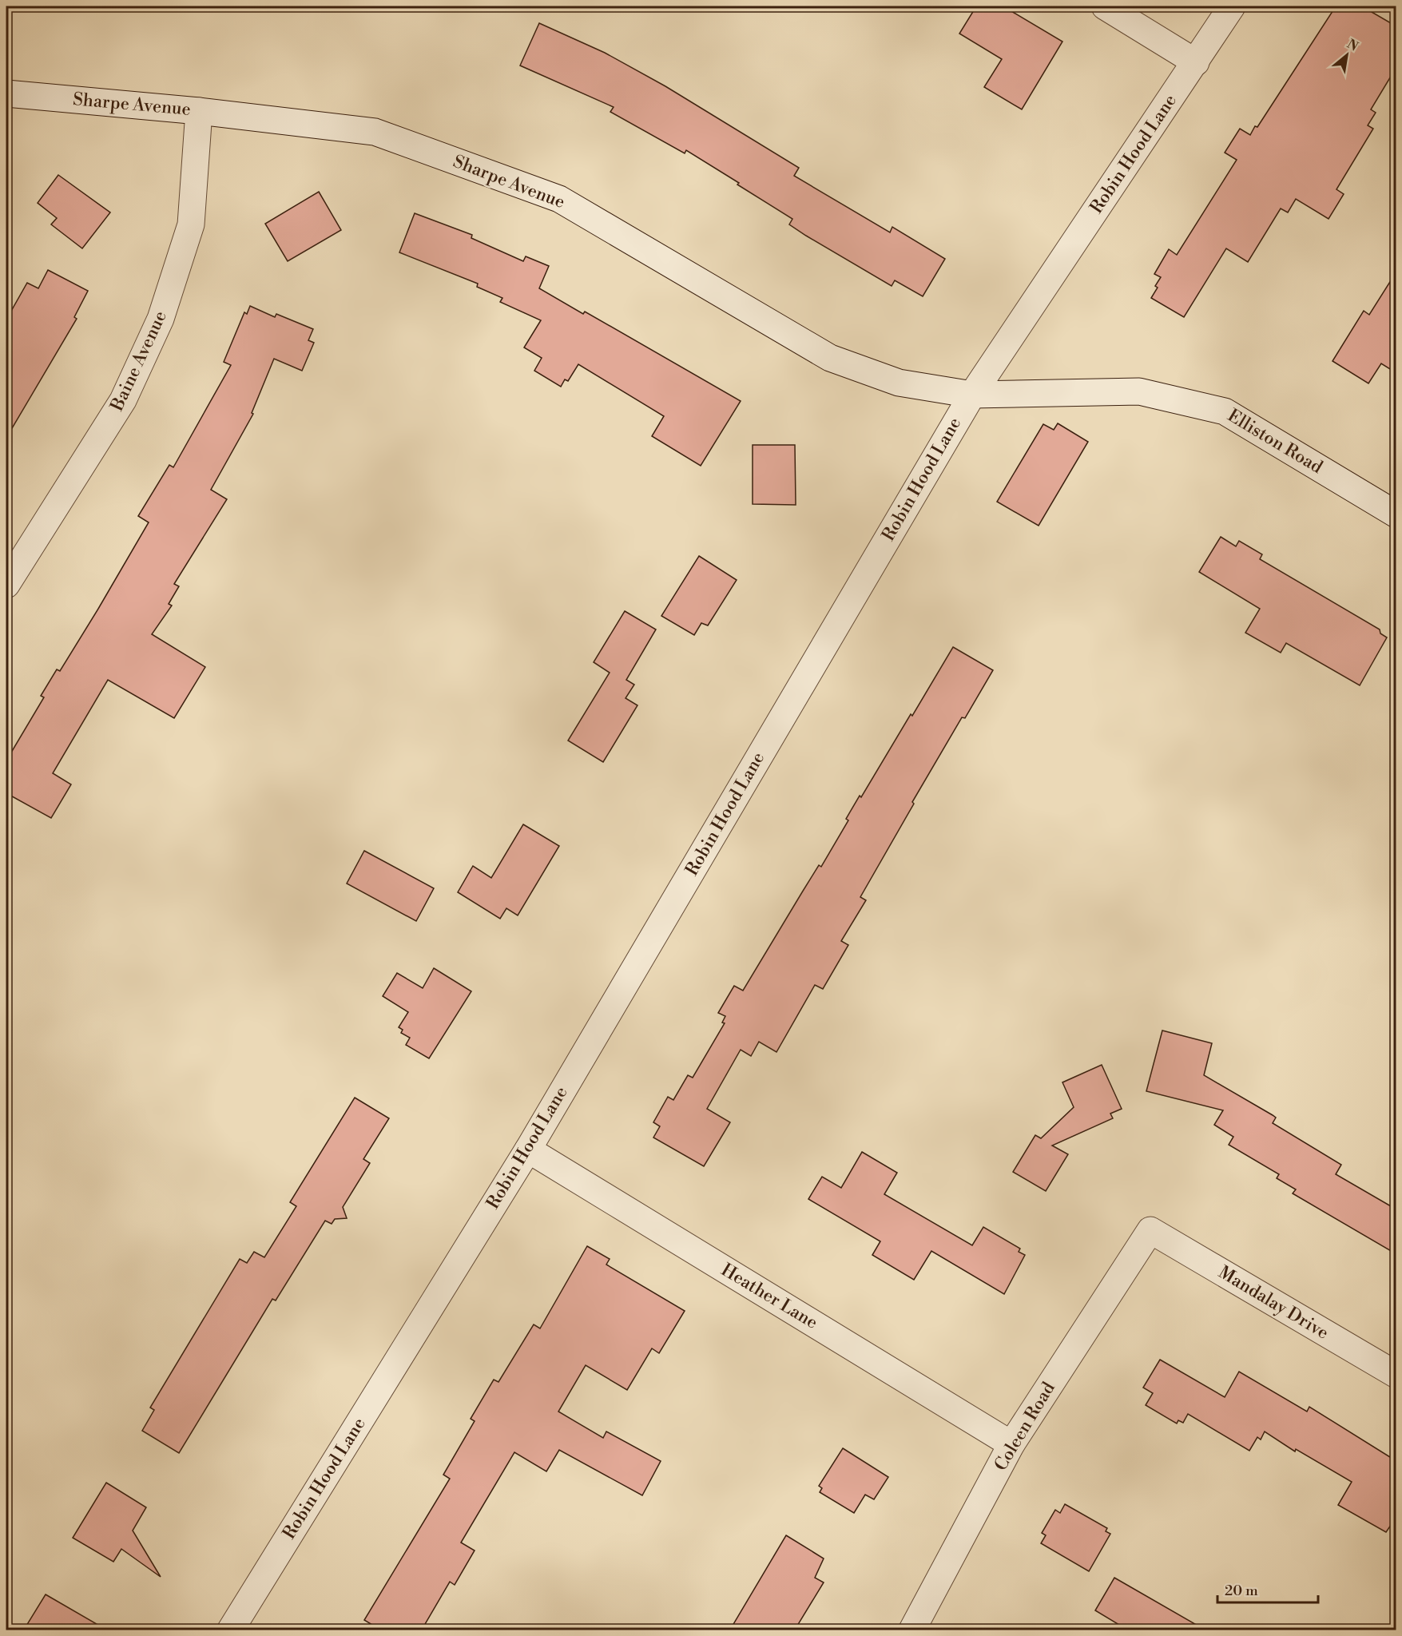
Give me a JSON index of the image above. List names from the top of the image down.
{
  "streets": {
    "street": [
      "Sharpe Avenue",
      "Robin Hood Lane",
      "Baine Avenue",
      "Elliston Road",
      "Heather Lane",
      "Mandalay Drive",
      "Coleen Road"
    ]
  },
  "crossings": [
    ["Sharpe Avenue", "Robin Hood Lane"],
    ["Sharpe Avenue", "Baine Avenue"],
    ["Sharpe Avenue", "Elliston Road"],
    ["Robin Hood Lane", "Elliston Road"],
    ["Robin Hood Lane", "Heather Lane"],
    ["Heather Lane", "Coleen Road"],
    ["Mandalay Drive", "Coleen Road"]
  ],
  "scale_bar": "20 m",
  "north": "top right"
}
